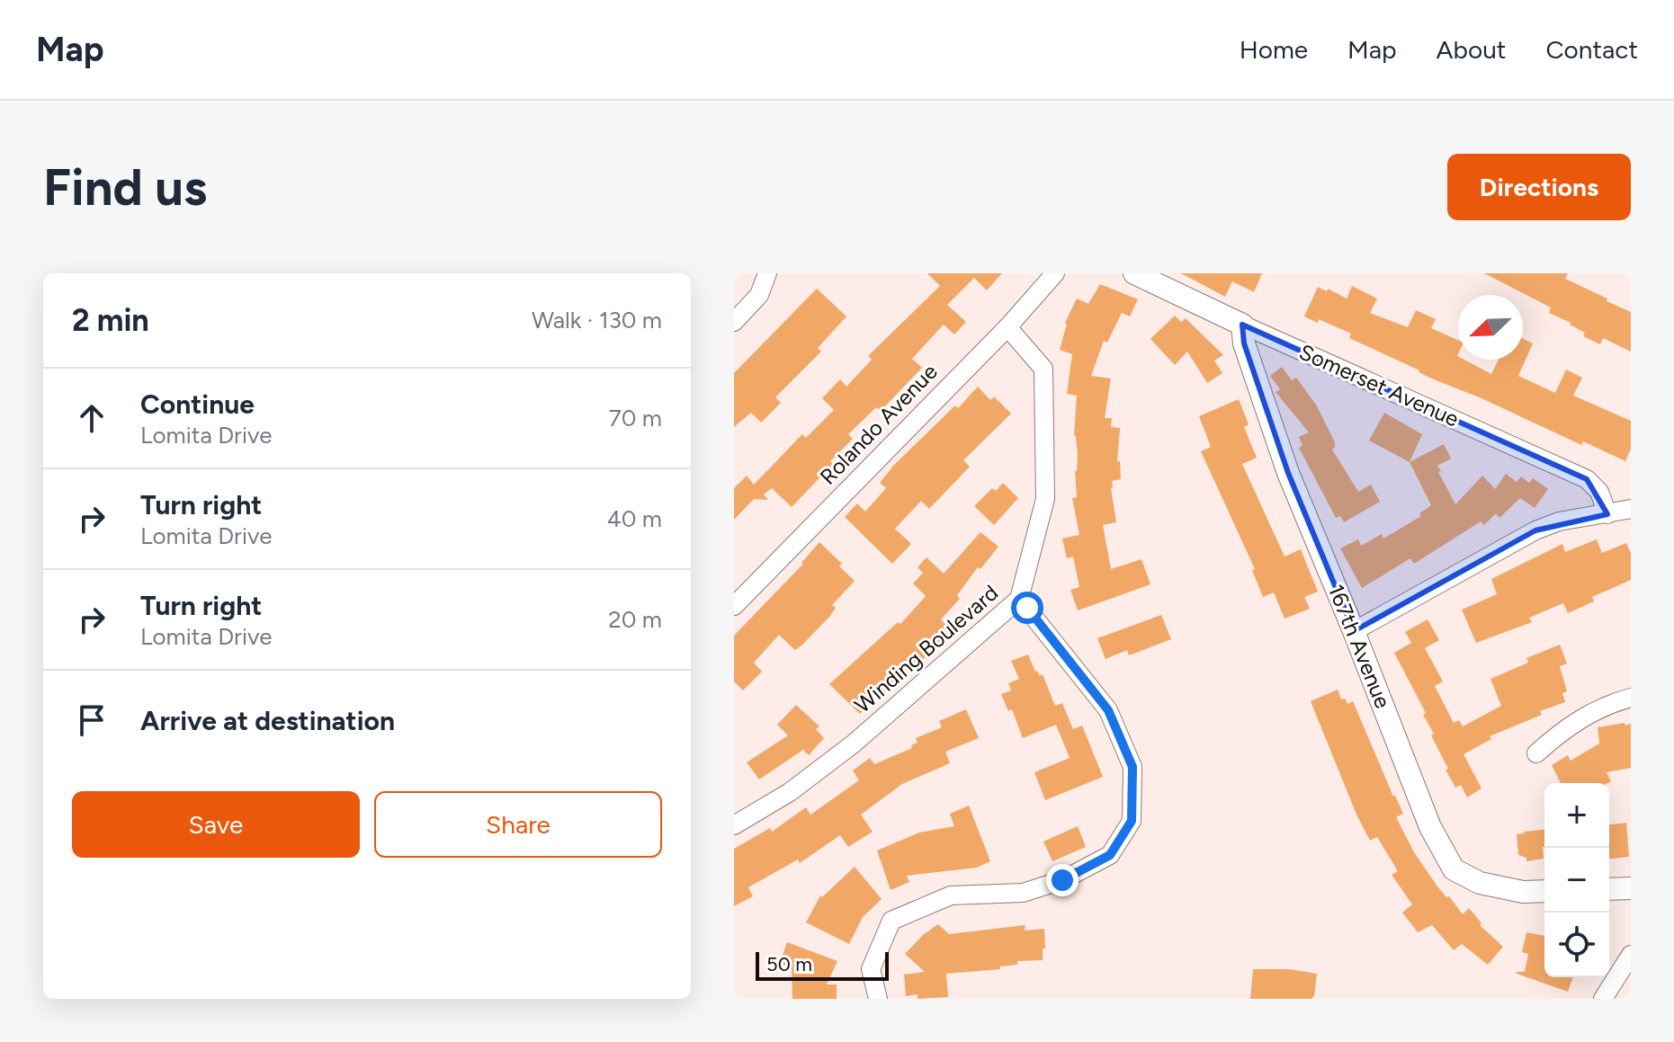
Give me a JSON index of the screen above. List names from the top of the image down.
{
  "streets": {
    "street": [
      "Somerset Avenue",
      "Rolando Avenue",
      "167th Avenue",
      "Winding Boulevard"
    ]
  },
  "crossings": [
    ["Somerset Avenue", "167th Avenue"],
    ["Rolando Avenue", "Winding Boulevard"]
  ],
  "scale_bar": "50 m",
  "north": "bottom left",
  "page": {
    "header": "Map",
    "nav": [
      "Home",
      "Map",
      "About",
      "Contact"
    ],
    "buttons": [
      "Directions",
      ["Save", "Share"]
    ],
    "title": "Find us",
    "heading": ["2 min", "Walk · 130 m"],
    "list": [
      ["Continue", "Lomita Drive", "70 m"],
      ["Turn right", "Lomita Drive", "40 m"],
      ["Turn right", "Lomita Drive", "20 m"],
      "Arrive at destination"
    ],
    "map_buttons": ["+", "−"],
    "scale": "50 m"
  }
}
